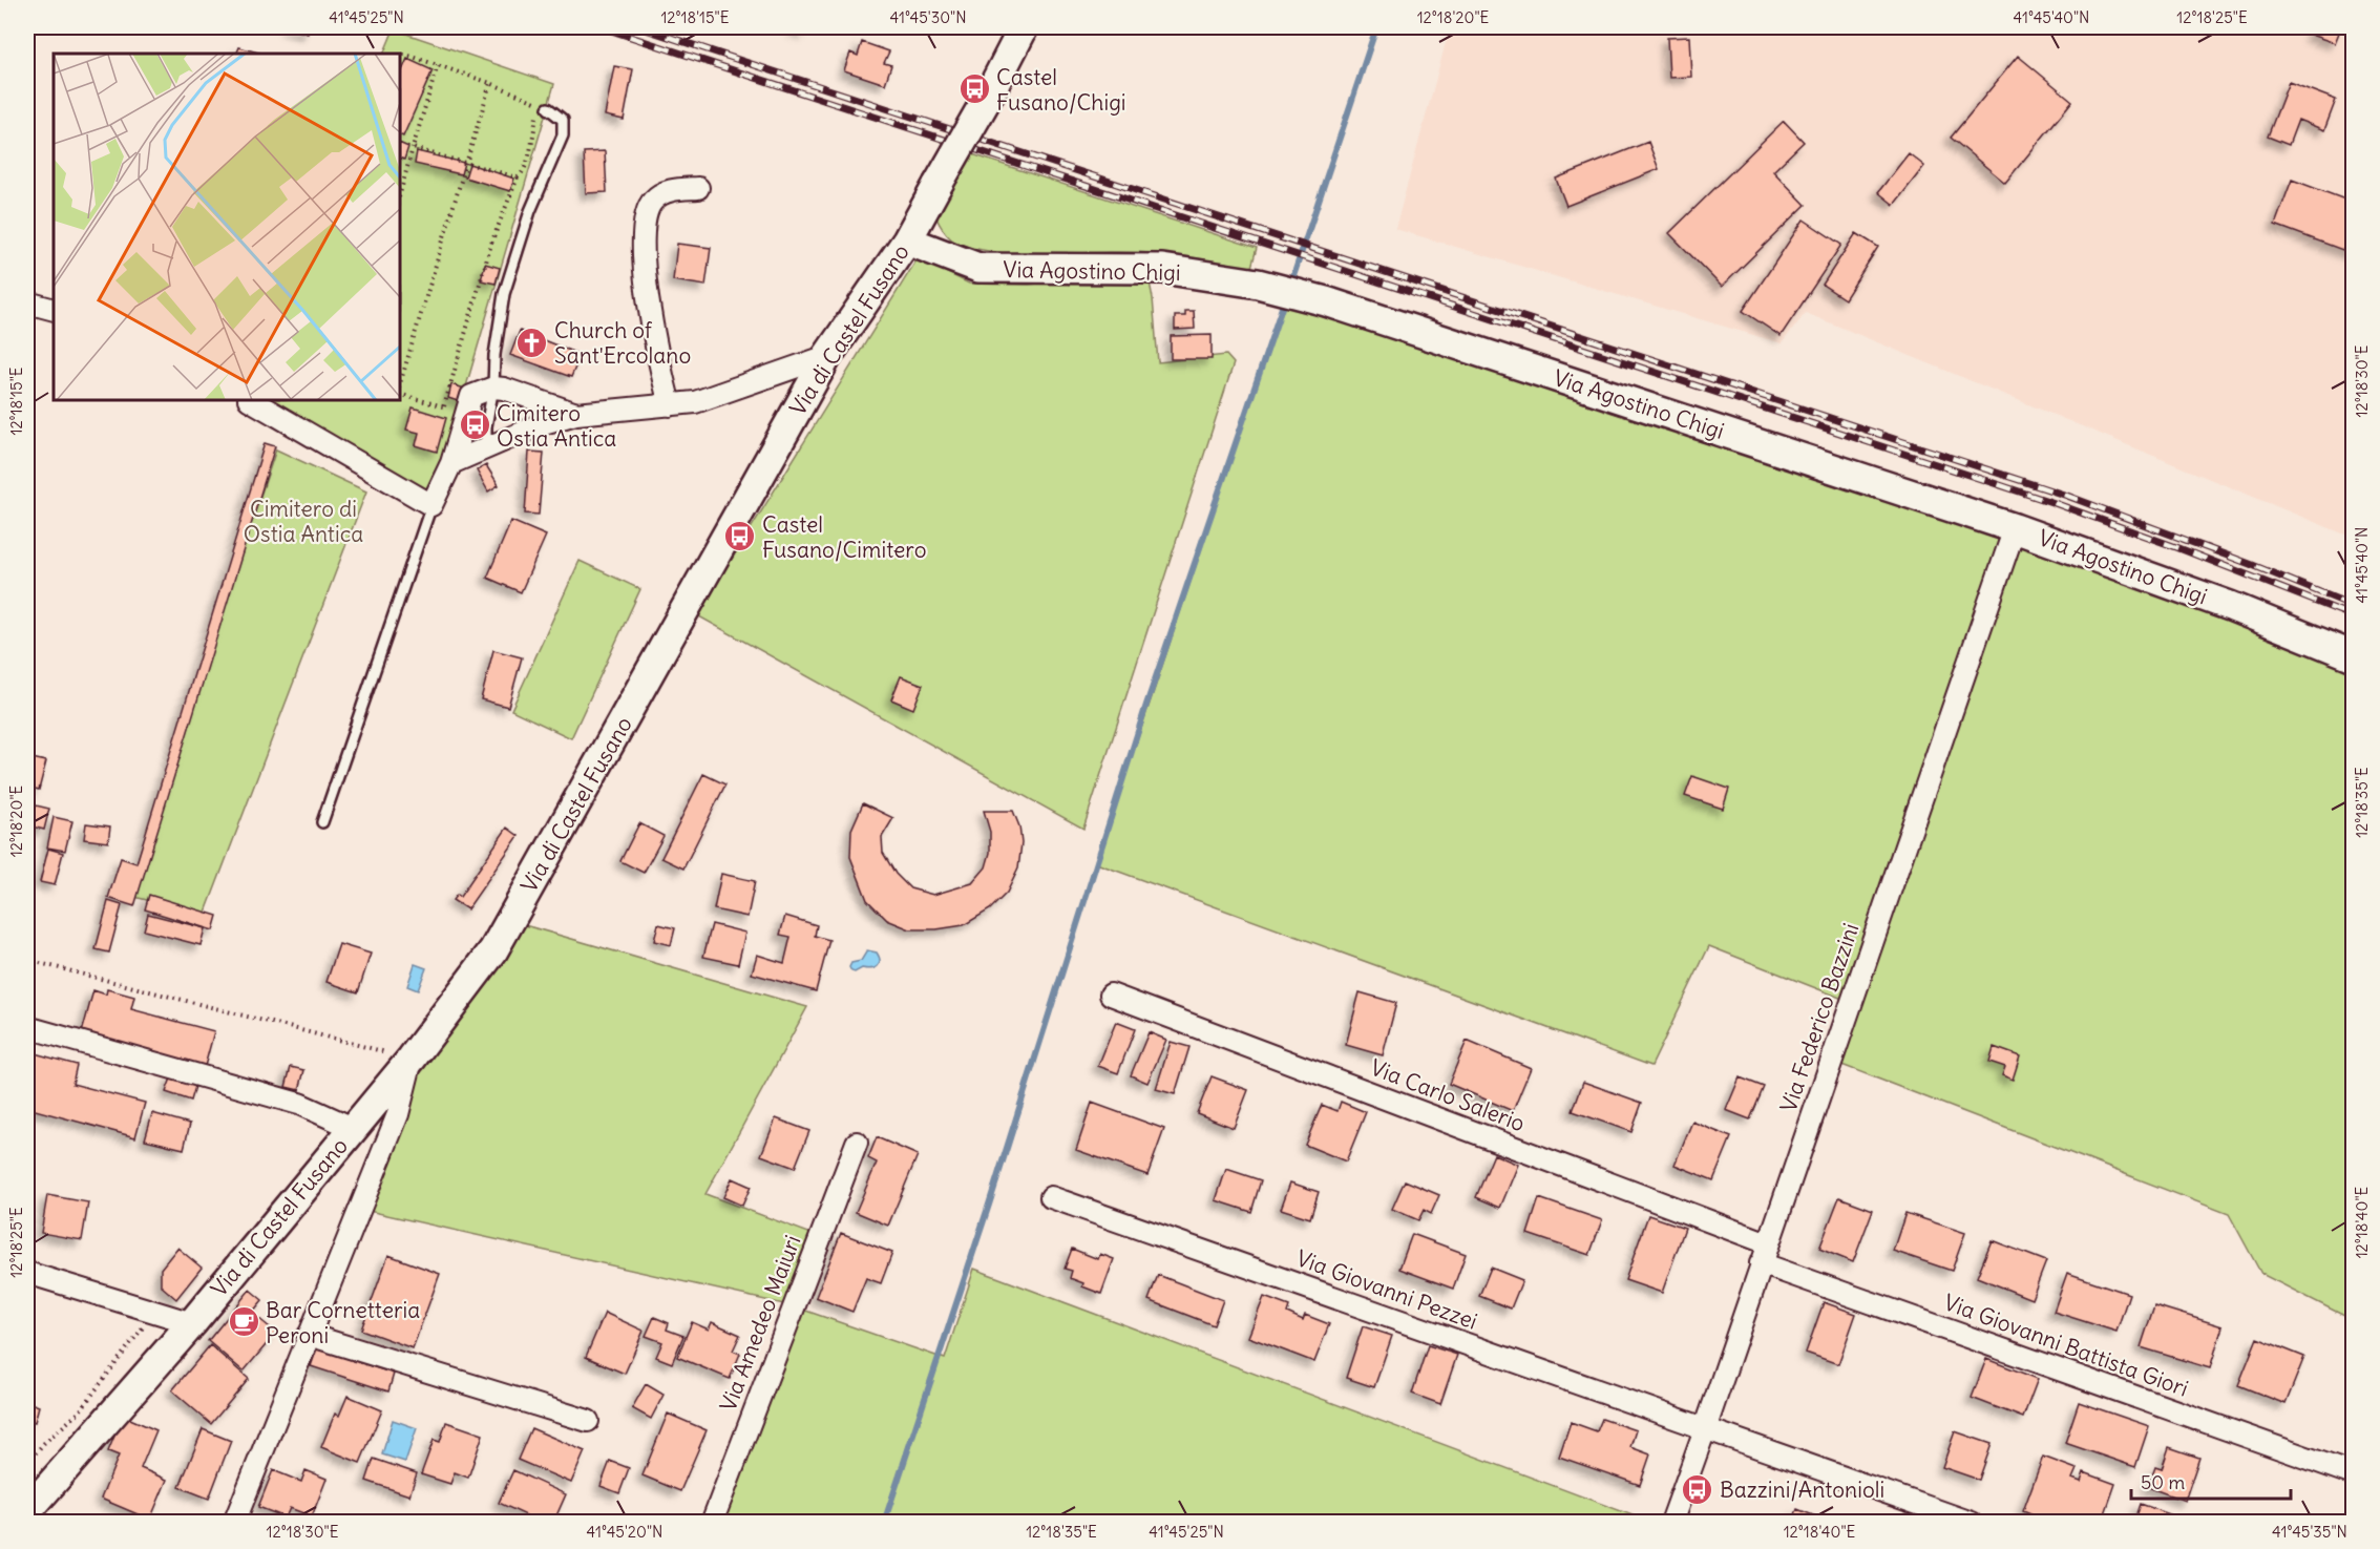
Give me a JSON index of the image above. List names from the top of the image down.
{
  "streets": {
    "street": [
      "Via Agostino Chigi",
      "Via di Castel Fusano",
      "Via Federico Bazzini",
      "Via Carlo Salerio",
      "Via Giovanni Pezzei",
      "Via Amedeo Maiuri",
      "Via Giovanni Battista Giori"
    ]
  },
  "crossings": [
    ["Via Agostino Chigi", "Via di Castel Fusano"],
    ["Via Agostino Chigi", "Via Federico Bazzini"],
    ["Via Federico Bazzini", "Via Carlo Salerio"],
    ["Via Federico Bazzini", "Via Giovanni Pezzei"],
    ["Via Federico Bazzini", "Via Giovanni Battista Giori"]
  ],
  "parks": ["Cimitero di Ostia Antica"],
  "places": {
    "bus stop": [
      "Castel Fusano/Chigi",
      "Cimitero Ostia Antica",
      "Castel Fusano/Cimitero",
      "Bazzini/Antonioli"
    ],
    "church": ["Church of Sant'Ercolano"],
    "cafe": ["Bar Cornetteria Peroni"]
  },
  "scale_bar": "50 m",
  "coordinates": [
    "41°45'25\"N",
    "12°18'15\"E",
    "41°45'30\"N",
    "12°18'20\"E",
    "41°45'40\"N",
    "12°18'25\"E",
    "12°18'30\"E",
    "12°18'35\"E",
    "12°18'40\"E",
    "41°45'20\"N",
    "41°45'35\"N"
  ]
}
